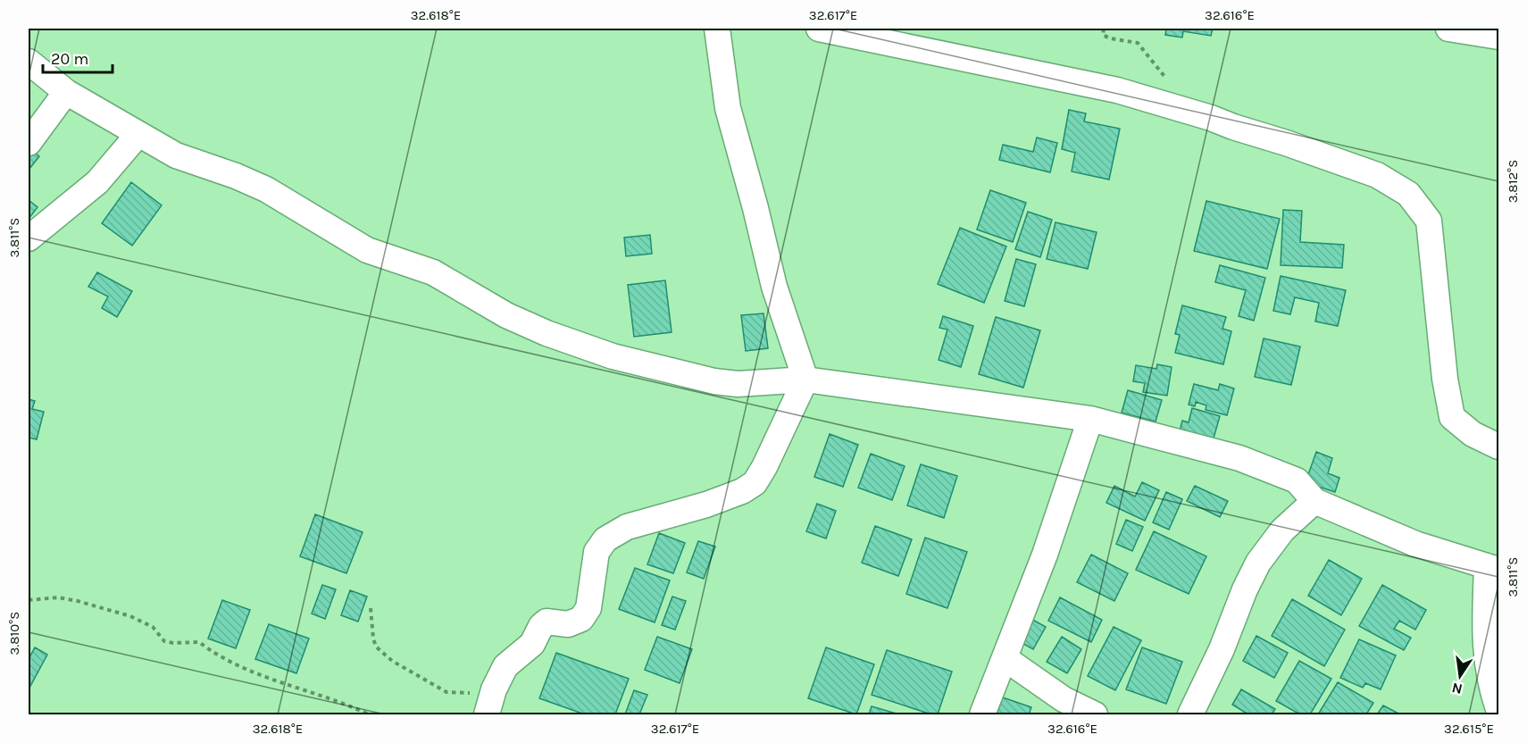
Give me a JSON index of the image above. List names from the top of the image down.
{
  "scale_bar": "20 m",
  "north": "bottom",
  "coordinates": [
    "32.618°E",
    "32.617°E",
    "32.616°E",
    "3.812°S",
    "3.811°S",
    "3.810°S",
    "32.615°E"
  ]
}
